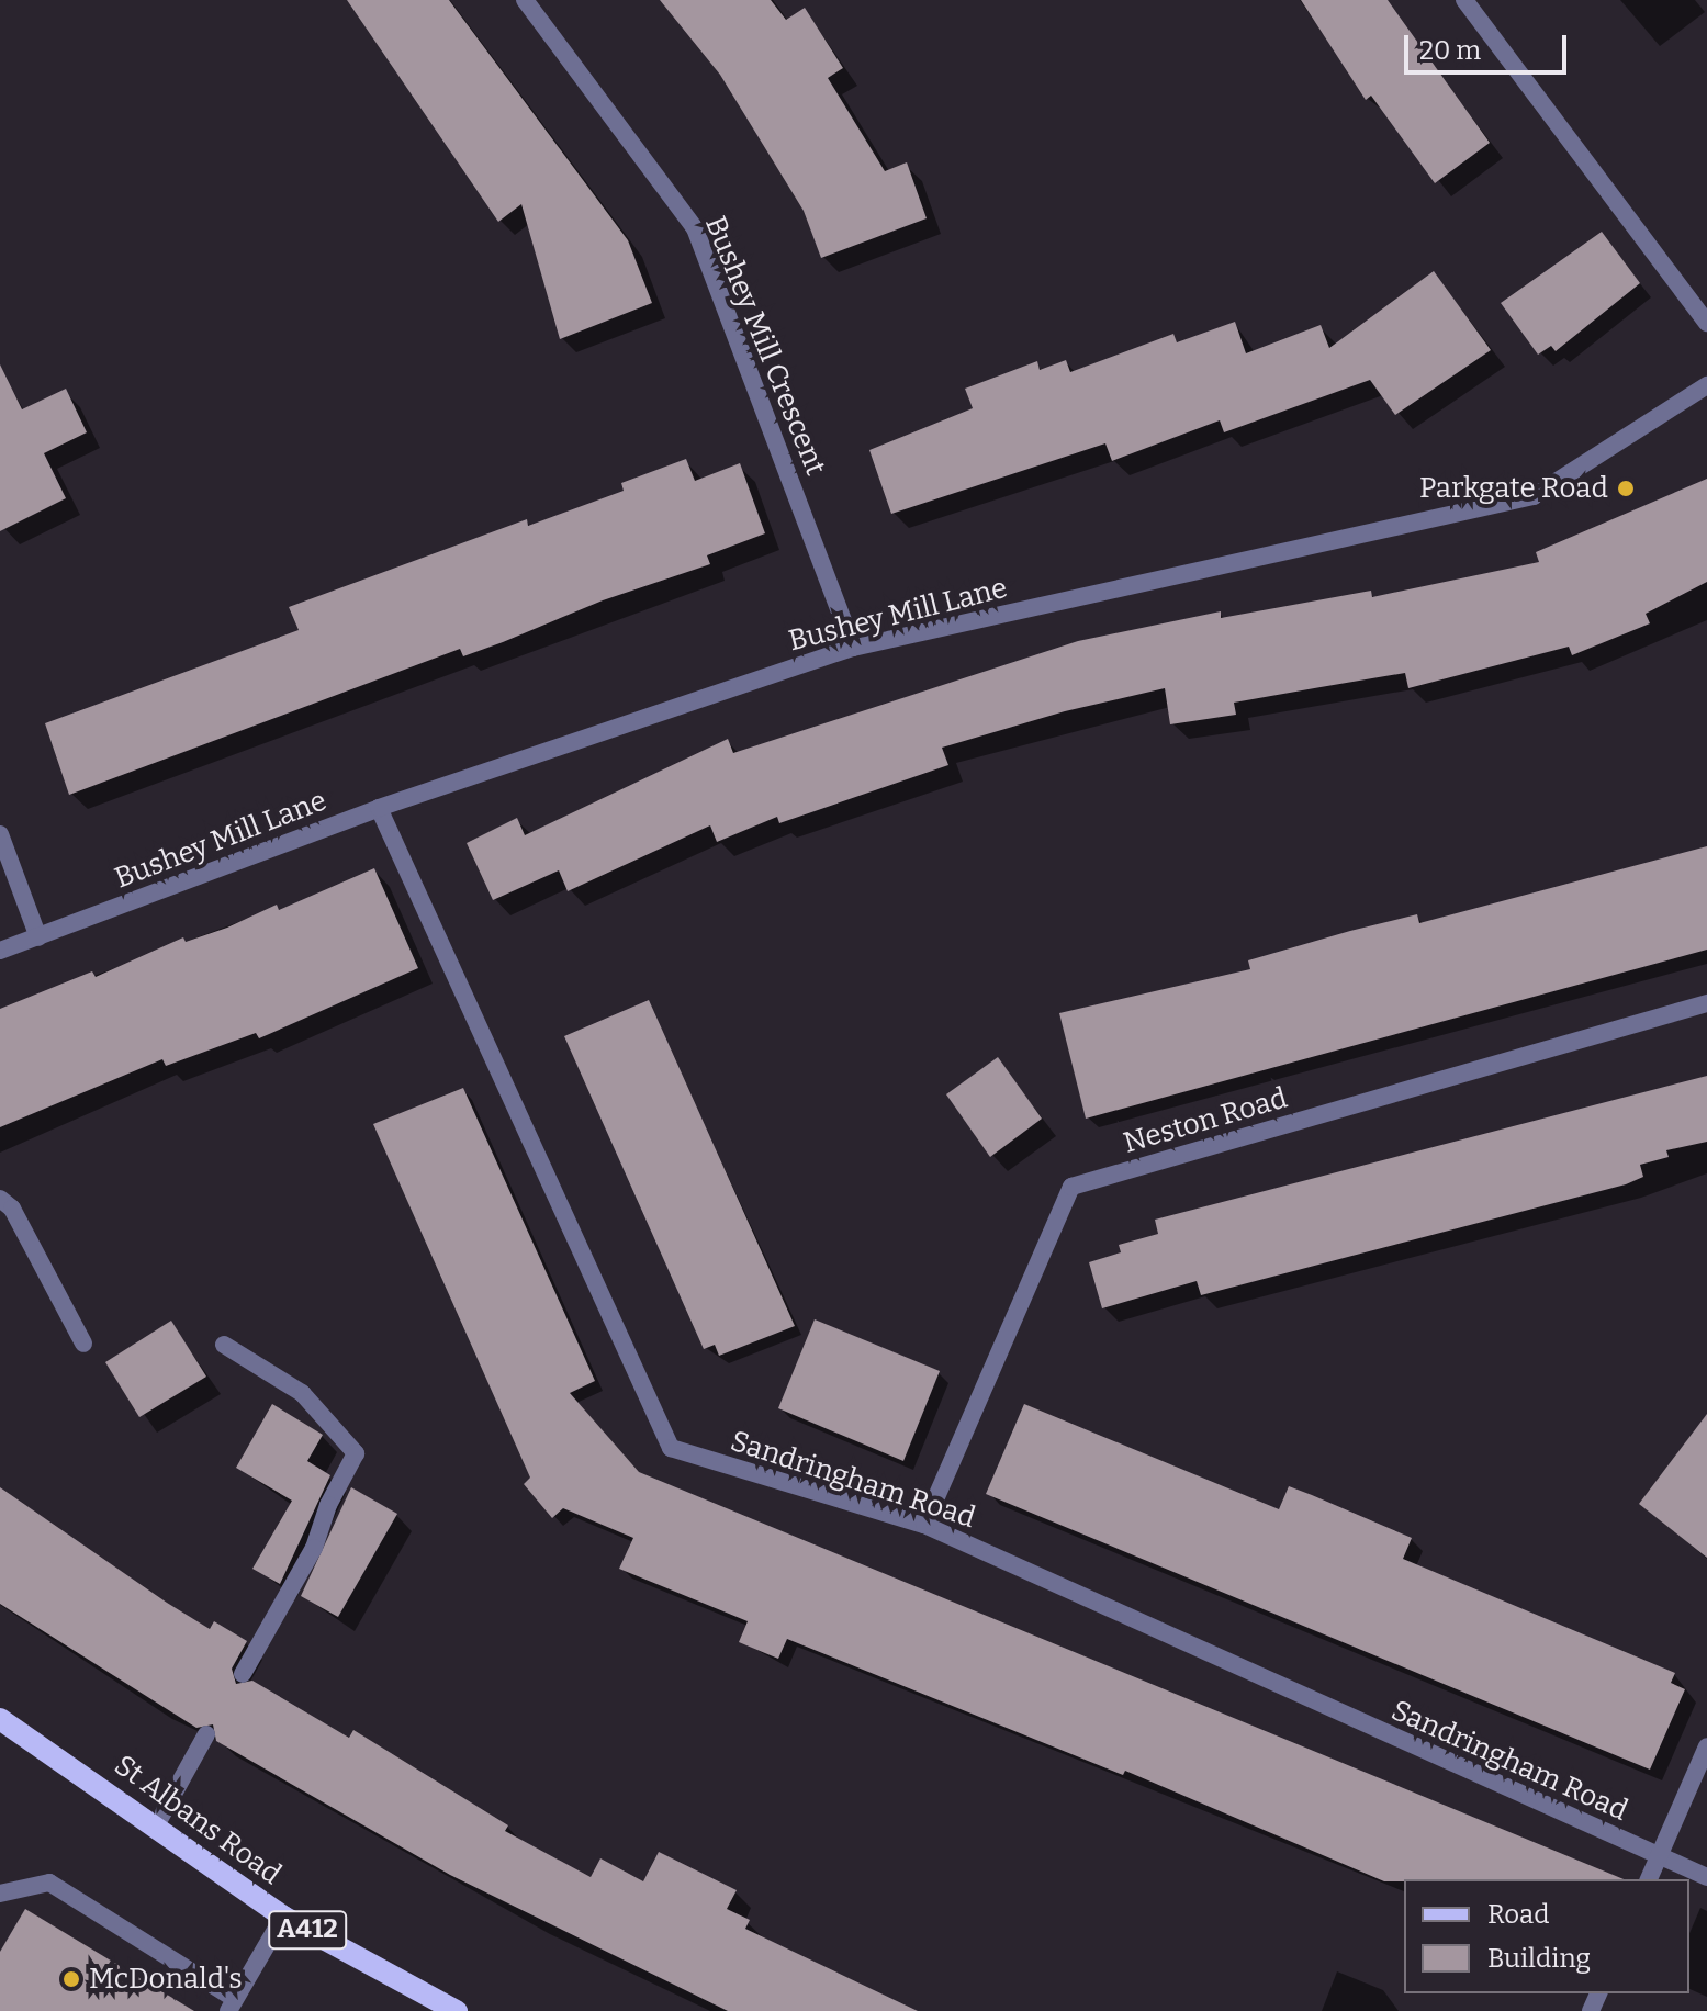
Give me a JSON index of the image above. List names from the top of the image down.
{
  "streets": {
    "main road": ["St Albans Road", "A412"],
    "street": [
      "Bushey Mill Crescent",
      "Bushey Mill Lane",
      "Neston Road",
      "Sandringham Road"
    ]
  },
  "crossings": [
    ["Bushey Mill Crescent", "Bushey Mill Lane"],
    ["Bushey Mill Lane", "Sandringham Road"],
    ["Neston Road", "Sandringham Road"]
  ],
  "places": ["Parkgate Road", "McDonald's"],
  "legend": ["Road", "Building"],
  "scale_bar": "20 m"
}
